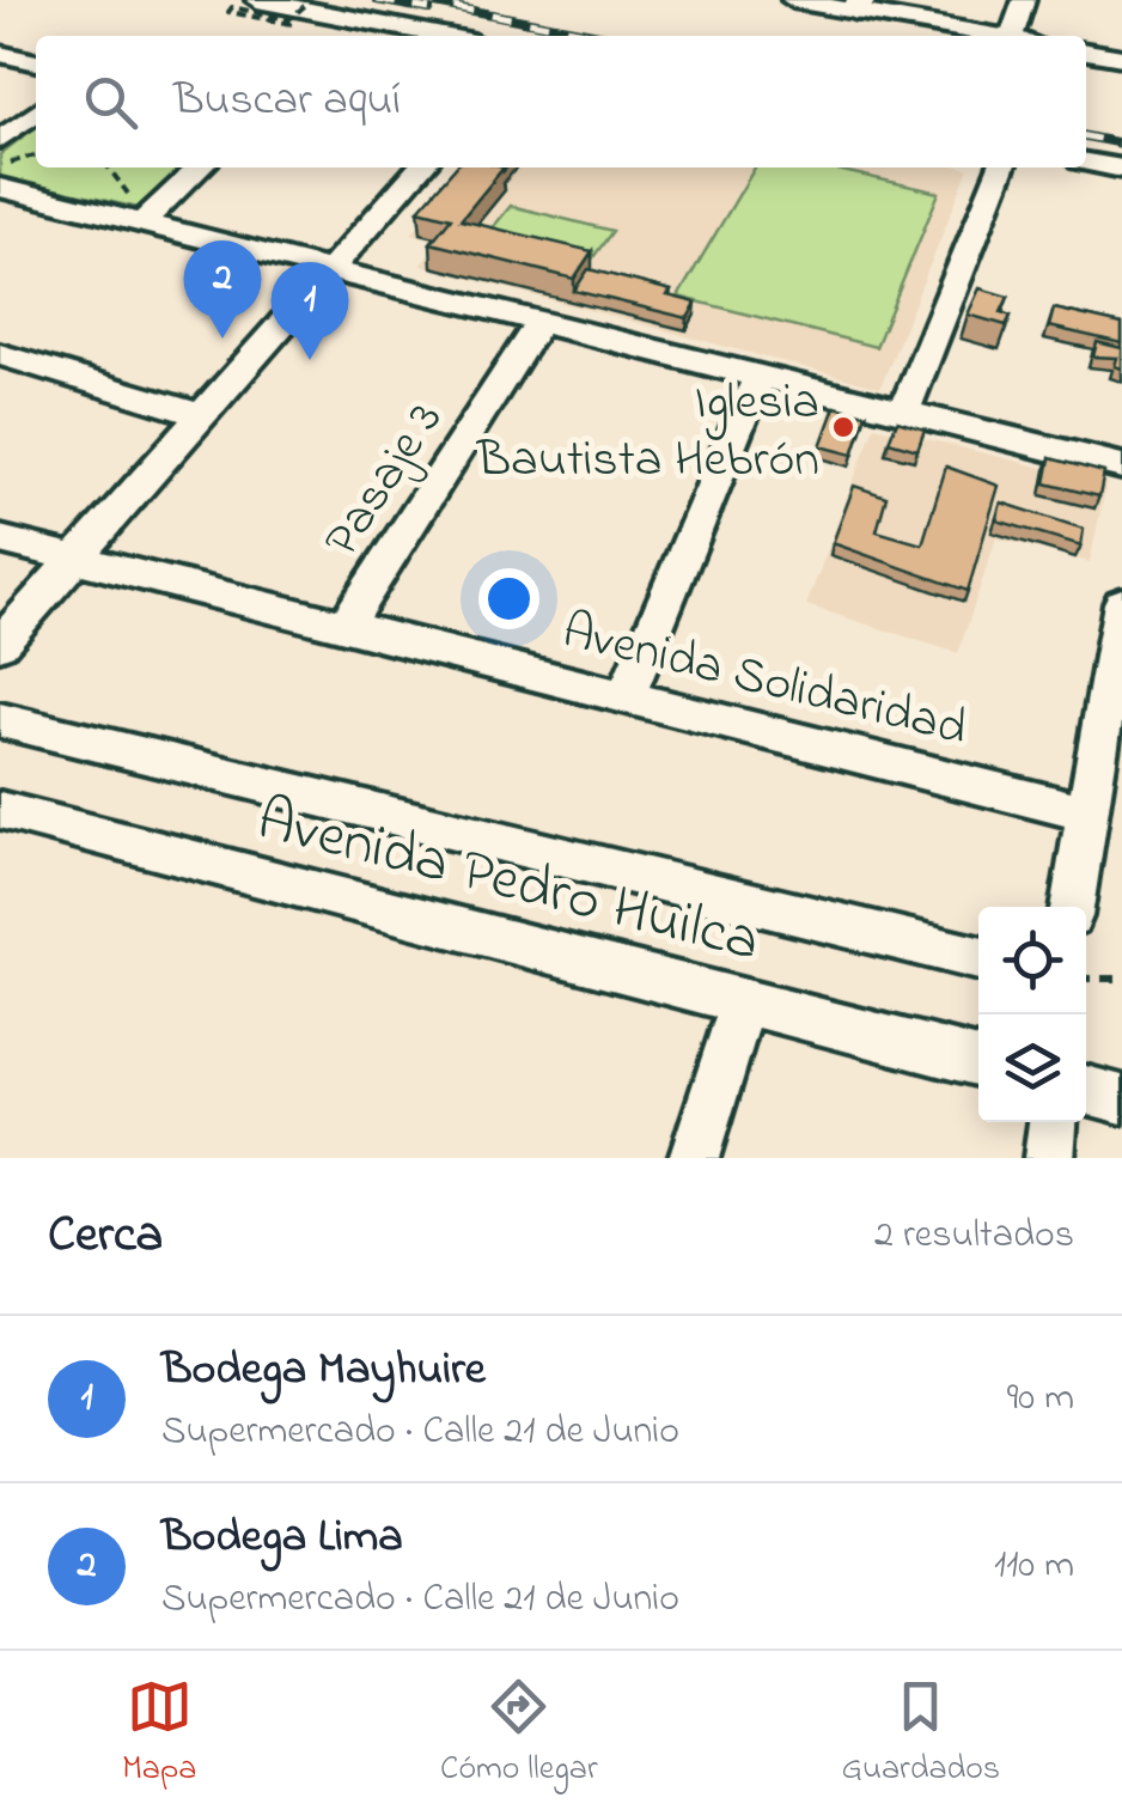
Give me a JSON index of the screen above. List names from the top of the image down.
{
  "streets": {
    "street": ["Pasaje 3", "Avenida Solidaridad", "Avenida Pedro Huilca"]
  },
  "crossings": [
    ["Pasaje 3", "Avenida Solidaridad"]
  ],
  "places": ["Iglesia Bautista Hebrón"],
  "page": {
    "search": "Buscar aquí",
    "pins": ["2", "1"],
    "heading": ["Cerca", "2 resultados"],
    "list": [
      {
        "mark": "1",
        "name": "Bodega Mayhuire",
        "note": "Supermercado · Calle 21 de Junio",
        "value": "90 m"
      },
      {
        "mark": "2",
        "name": "Bodega Lima",
        "note": "Supermercado · Calle 21 de Junio",
        "value": "110 m"
      }
    ],
    "nav": ["Mapa", "Cómo llegar", "Guardados"]
  }
}
